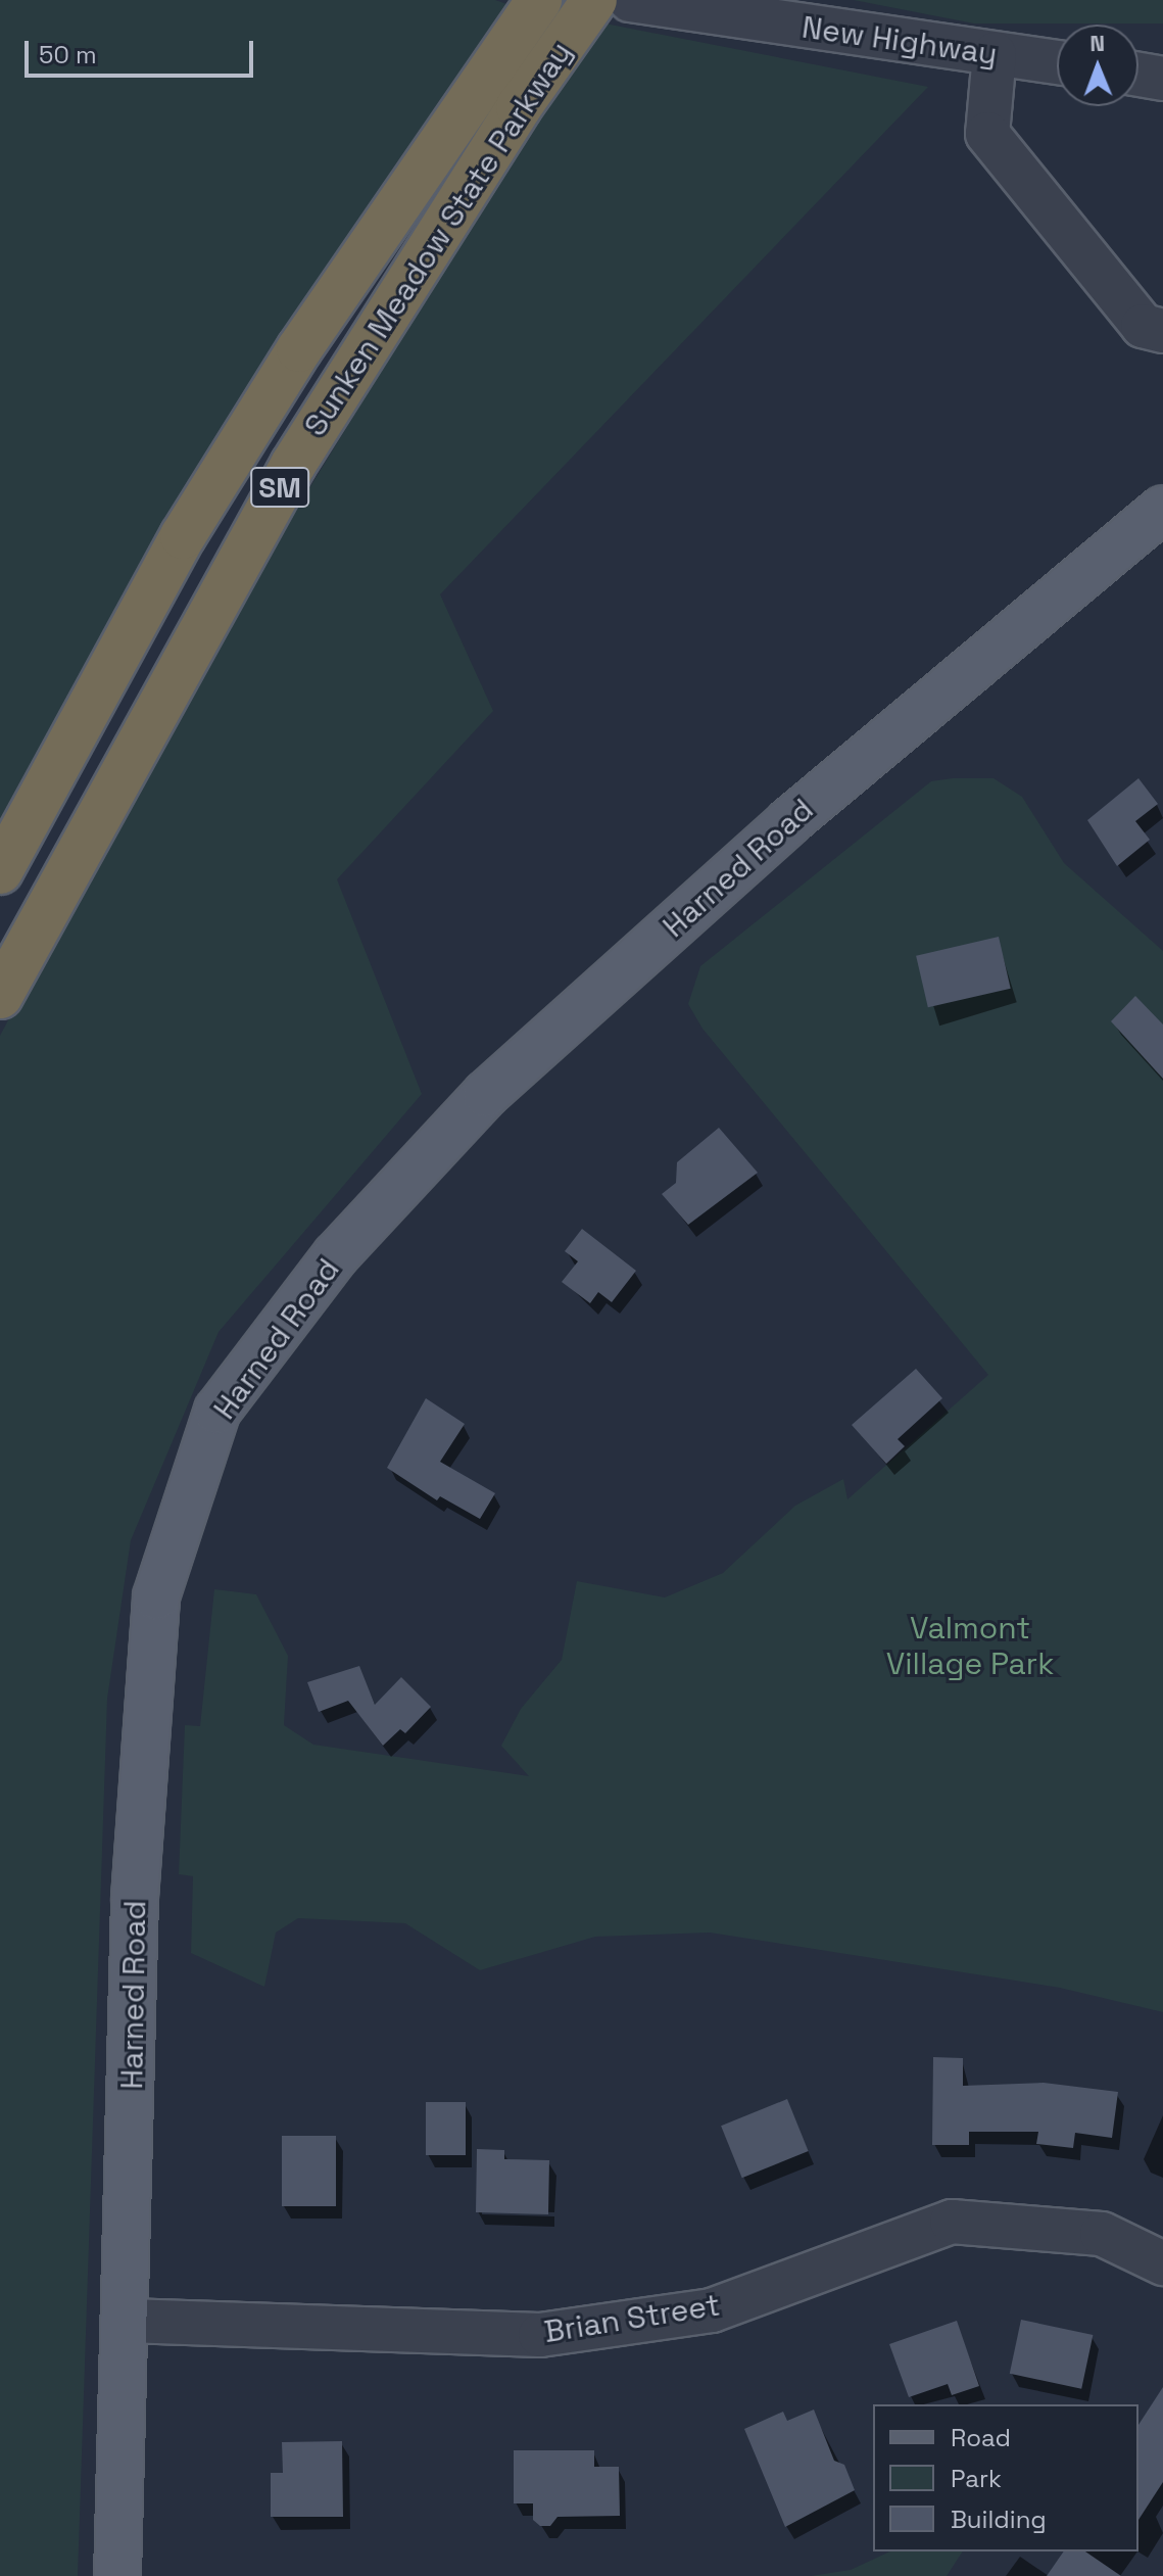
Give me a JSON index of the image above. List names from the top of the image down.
{
  "streets": {
    "highway": ["Sunken Meadow State Parkway", "SM"],
    "main road": ["Harned Road"],
    "street": ["New Highway", "Brian Street"]
  },
  "crossings": [
    ["Harned Road", "Brian Street"]
  ],
  "parks": ["Valmont Village Park"],
  "legend": ["Road", "Park", "Building"],
  "scale_bar": "50 m",
  "north": "top"
}
